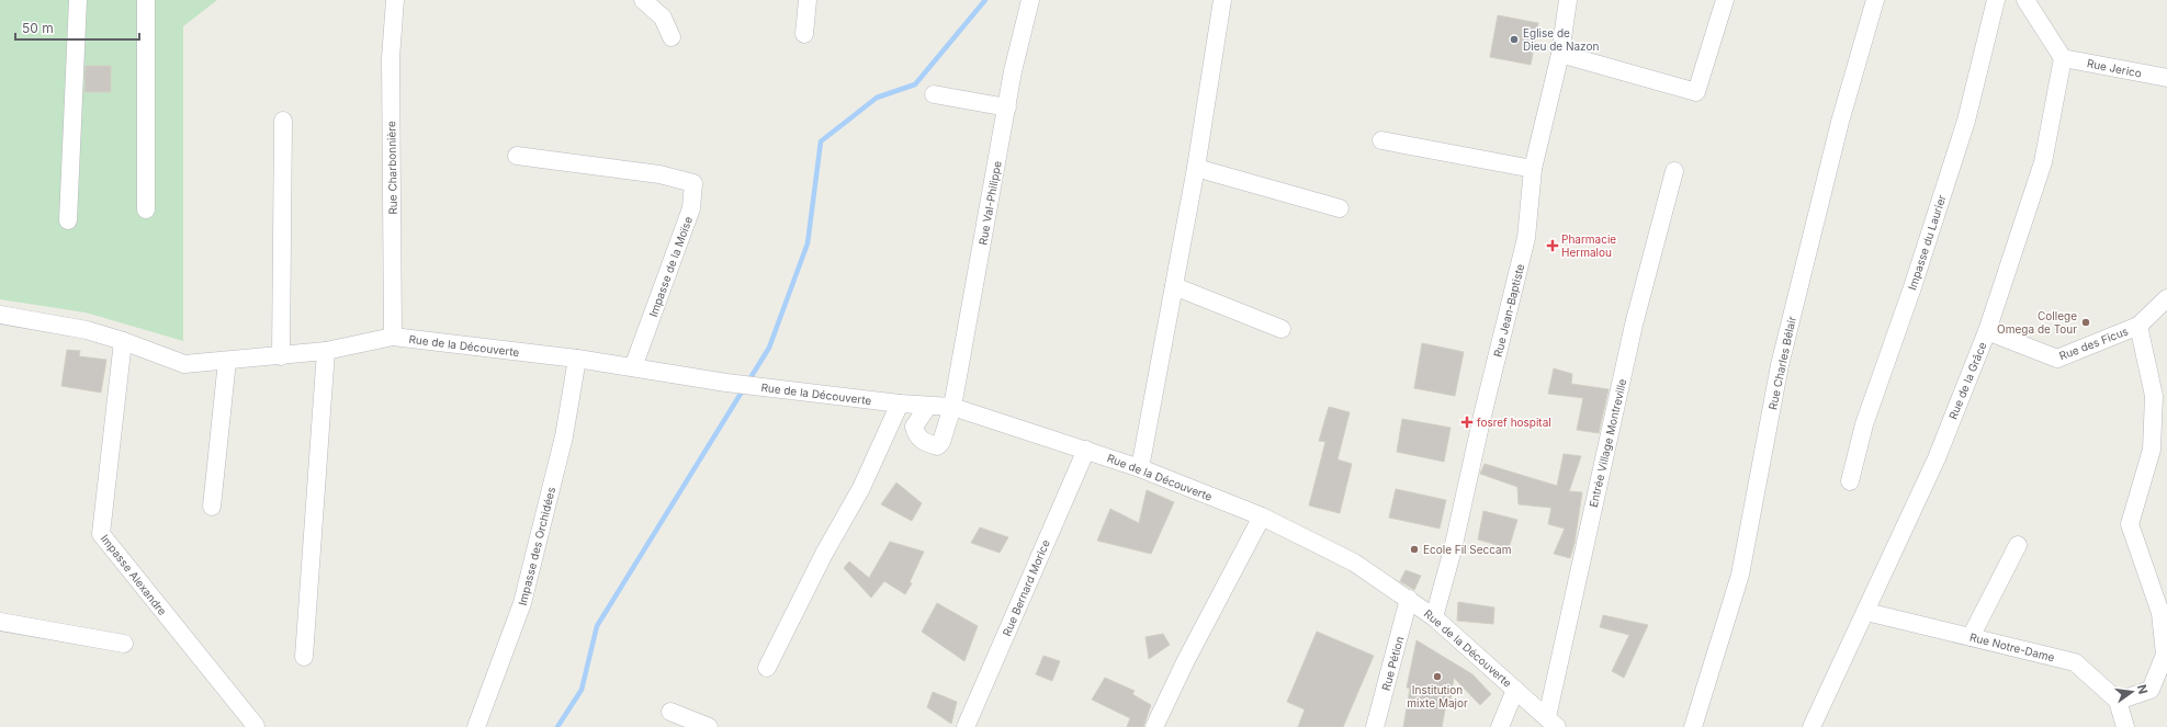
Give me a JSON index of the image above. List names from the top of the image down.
{
  "streets": {
    "street": [
      "Rue Jerico",
      "Rue Charbonnière",
      "Rue Val-Philippe",
      "Impasse du Laurier",
      "Impasse de la Moïse",
      "Rue Jean-Baptiste",
      "Rue des Ficus",
      "Rue de la Découverte",
      "Rue Charles Bélair",
      "Rue de la Grâce",
      "Entrée Village Montreville",
      "Impasse des Orchidées",
      "Impasse Alexandre",
      "Rue Bernard Morice",
      "Rue Notre-Dame",
      "Rue Pétion"
    ]
  },
  "crossings": [
    ["Rue Jerico", "Rue de la Grâce"],
    ["Rue Charbonnière", "Rue de la Découverte"],
    ["Rue Val-Philippe", "Rue de la Découverte"],
    ["Impasse de la Moïse", "Rue de la Découverte"],
    ["Rue Jean-Baptiste", "Rue de la Découverte"],
    ["Rue des Ficus", "Rue de la Grâce"],
    ["Rue de la Découverte", "Entrée Village Montreville"],
    ["Rue de la Découverte", "Impasse des Orchidées"],
    ["Rue de la Découverte", "Impasse Alexandre"],
    ["Rue de la Découverte", "Rue Bernard Morice"],
    ["Rue de la Découverte", "Rue Pétion"],
    ["Rue de la Grâce", "Rue Notre-Dame"]
  ],
  "places": {
    "other": [
      "Eglise de Dieu de Nazon",
      "College Omega de Tour",
      "Ecole Fil Seccam",
      "Institution mixte Major"
    ],
    "health": ["Pharmacie Hermalou", "fosref hospital"]
  },
  "scale_bar": "50 m",
  "north": "right"
}
